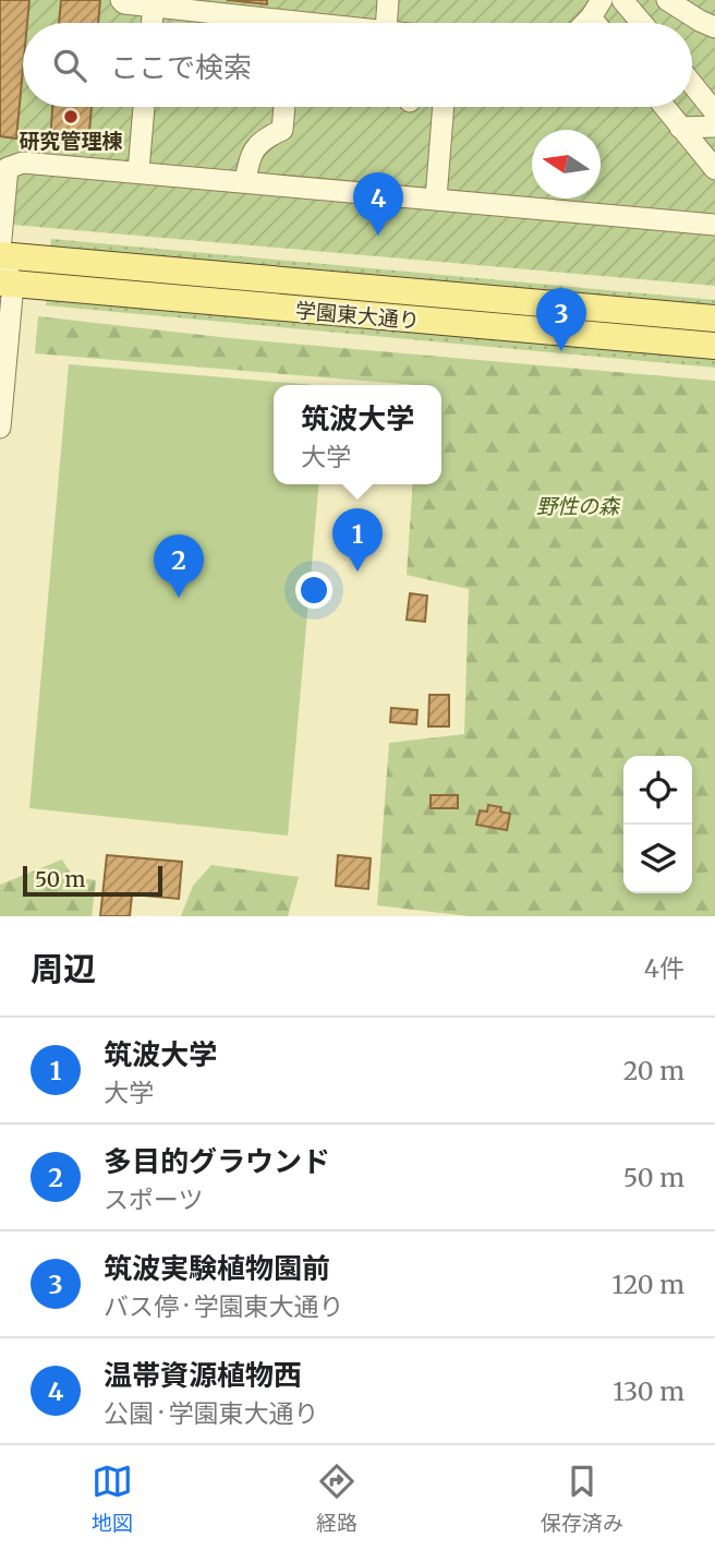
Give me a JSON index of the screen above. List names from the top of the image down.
{
  "streets": {
    "main road": ["学園東大通り"]
  },
  "parks": ["野性の森"],
  "places": ["研究管理棟"],
  "scale_bar": "50 m",
  "north": "left",
  "page": {
    "search": "ここで検索",
    "pins": [
      "4",
      "3",
      "1",
      "2"
    ],
    "popup": ["筑波大学", "大学"],
    "scale": "50 m",
    "heading": ["周辺", "4件"],
    "list": [
      {
        "mark": "1",
        "name": "筑波大学",
        "note": "大学",
        "value": "20 m"
      },
      {
        "mark": "2",
        "name": "多目的グラウンド",
        "note": "スポーツ",
        "value": "50 m"
      },
      {
        "mark": "3",
        "name": "筑波実験植物園前",
        "note": "バス停 · 学園東大通り",
        "value": "120 m"
      },
      {
        "mark": "4",
        "name": "温帯資源植物西",
        "note": "公園 · 学園東大通り",
        "value": "130 m"
      }
    ],
    "nav": ["地図", "経路", "保存済み"]
  }
}
